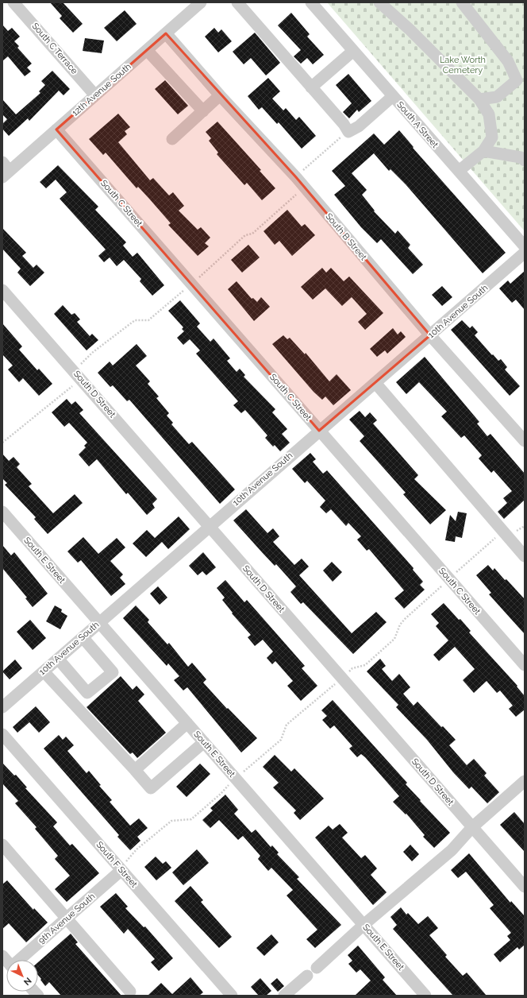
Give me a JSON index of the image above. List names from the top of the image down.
{
  "streets": {
    "street": [
      "South C Terrace",
      "12th Avenue South",
      "South A Street",
      "South C Street",
      "South B Street",
      "10th Avenue South",
      "South D Street",
      "South E Street",
      "South F Street",
      "9th Avenue South"
    ]
  },
  "crossings": [
    ["South C Terrace", "12th Avenue South"],
    ["12th Avenue South", "South C Street"],
    ["12th Avenue South", "South B Street"],
    ["South C Street", "10th Avenue South"],
    ["South B Street", "10th Avenue South"],
    ["10th Avenue South", "South D Street"],
    ["10th Avenue South", "South E Street"],
    ["South F Street", "9th Avenue South"]
  ],
  "parks": ["Lake Worth Cemetery"],
  "north": "bottom right"
}
